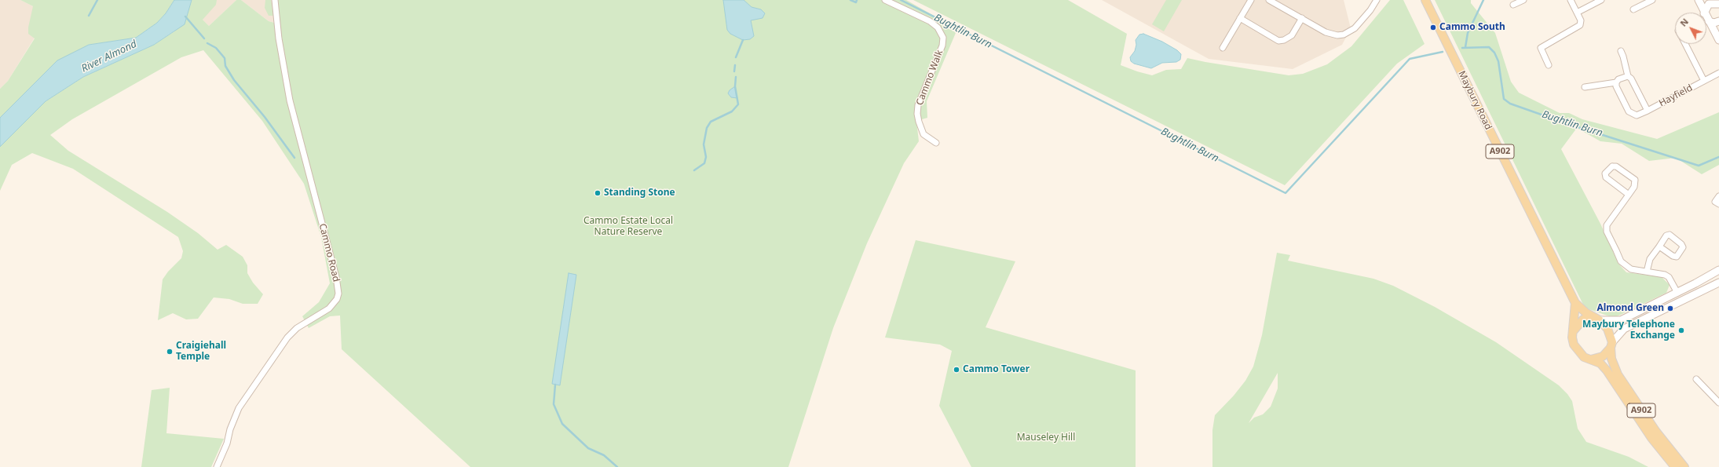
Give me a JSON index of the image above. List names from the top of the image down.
{
  "streets": {
    "main road": ["Maybury Road", "A902"],
    "street": ["Cammo Walk", "Hayfield", "Cammo Road"]
  },
  "water": ["Bughtlin Burn", "River Almond"],
  "parks": ["Cammo Estate Local Nature Reserve", "Mauseley Hill"],
  "places": [
    "Cammo South",
    "Standing Stone",
    "Almond Green",
    "Maybury Telephone Exchange",
    "Craigiehall Temple",
    "Cammo Tower"
  ],
  "north": "top left"
}
